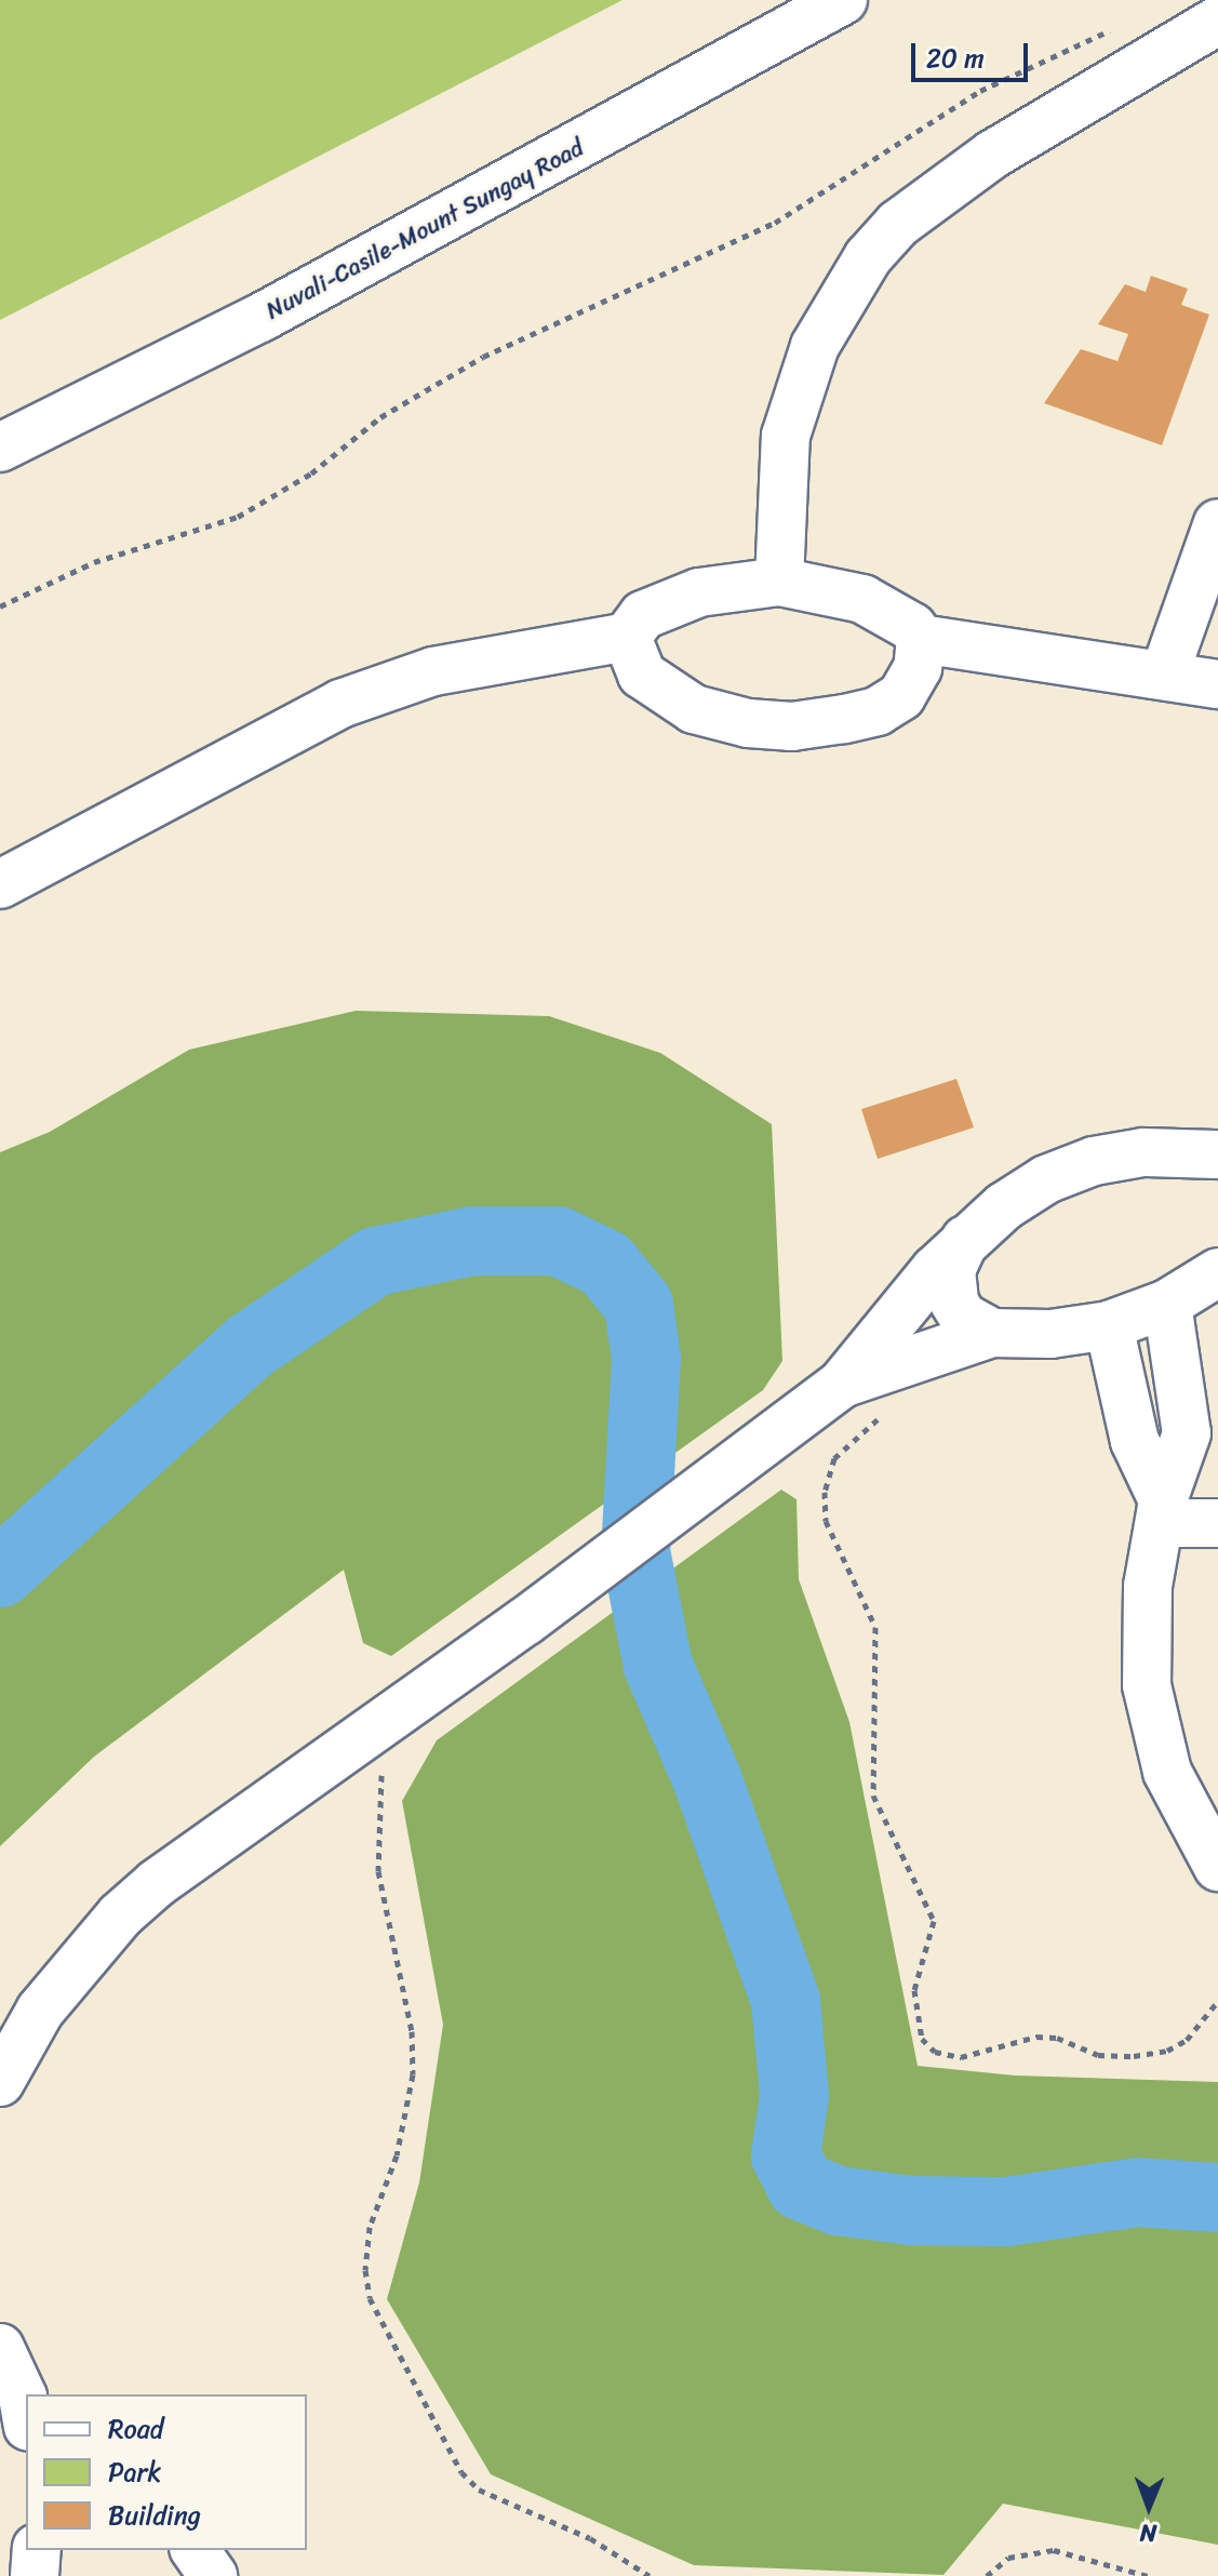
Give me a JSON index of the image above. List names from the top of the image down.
{
  "streets": {
    "street": ["Nuvali-Casile-Mount Sungay Road"]
  },
  "legend": ["Road", "Park", "Building"],
  "scale_bar": "20 m",
  "north": "bottom"
}
